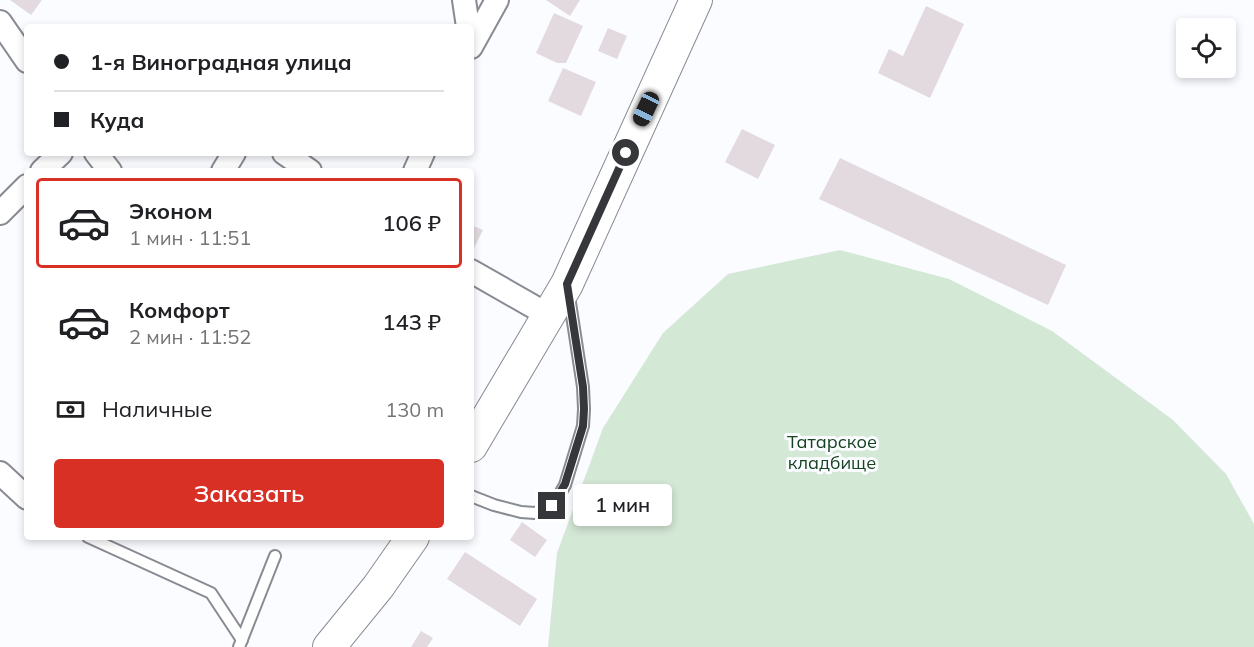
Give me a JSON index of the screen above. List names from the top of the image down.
{
  "parks": ["Татарское кладбище"],
  "page": {
    "banner": ["1-я Виноградная улица", "Куда"],
    "list": [
      {
        "name": "Эконом",
        "note": "1 мин · 11:51",
        "value": "106 ₽"
      },
      {
        "name": "Комфорт",
        "note": "2 мин · 11:52",
        "value": "143 ₽"
      }
    ],
    "pay": ["Наличные", "130 m"],
    "buttons": "Заказать",
    "bubble": "1 мин"
  }
}
